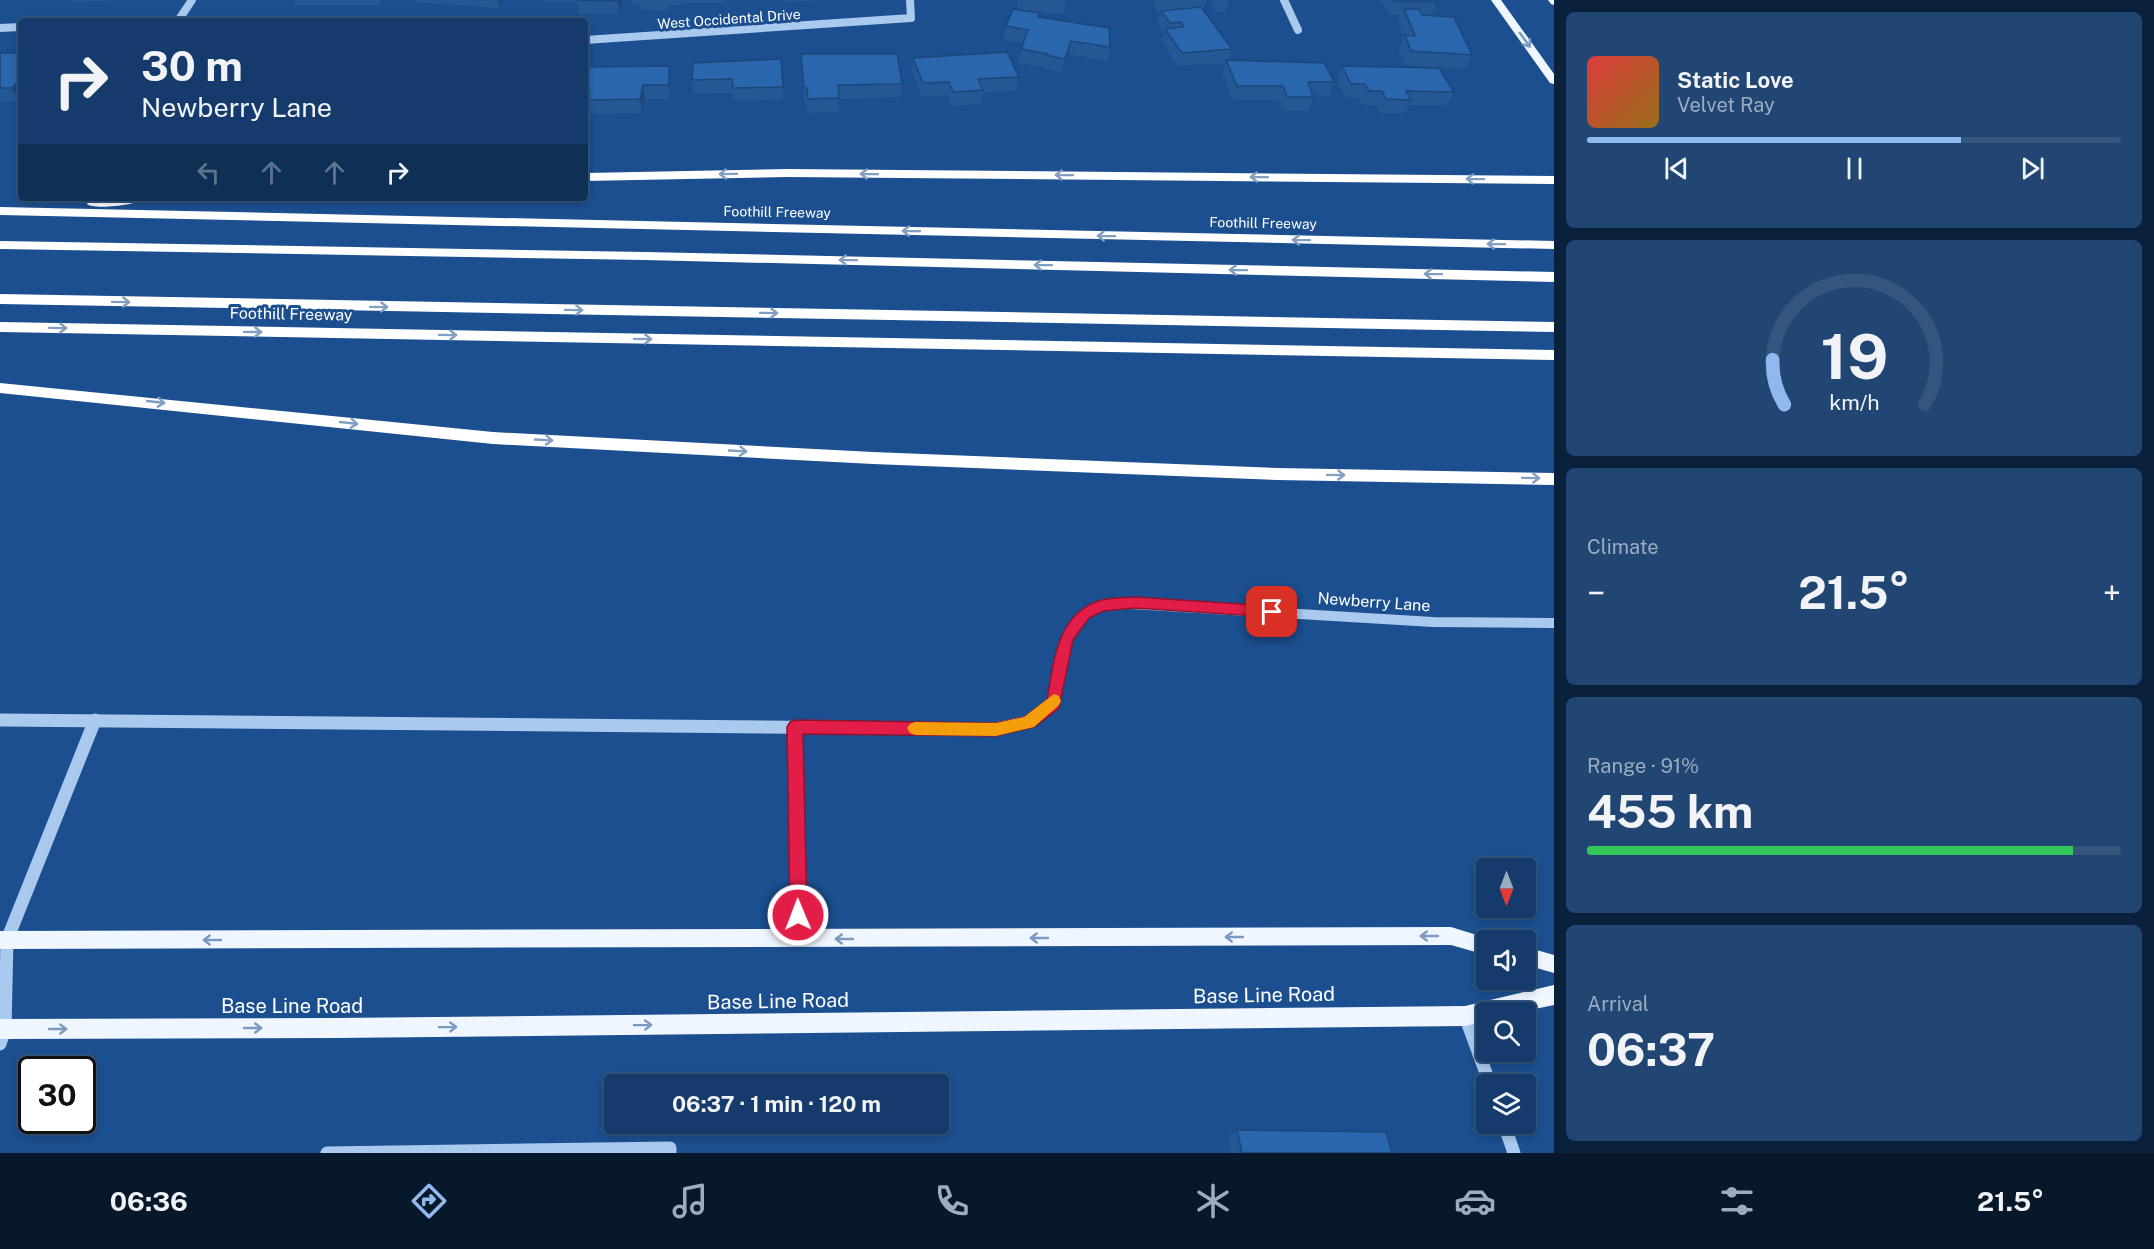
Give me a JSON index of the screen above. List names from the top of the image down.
{
  "streets": {
    "highway": ["Foothill Freeway"],
    "main road": ["Base Line Road"],
    "street": ["West Occidental Drive", "Newberry Lane"]
  },
  "north": "bottom",
  "page": {
    "turn": ["30 m", "Newberry Lane"],
    "song": ["Static Love", "Velvet Ray"],
    "tile": [
      "Climate",
      ["Range · 91%", "455 km"],
      ["Arrival", "06:37"]
    ],
    "heat": ["−", "21.5°", "+"],
    "limit": "30",
    "trip": "06:37 · 1 min · 120 m",
    "tabs": ["06:36", "21.5°"],
    "gauge": ["19", "km/h"]
  }
}
